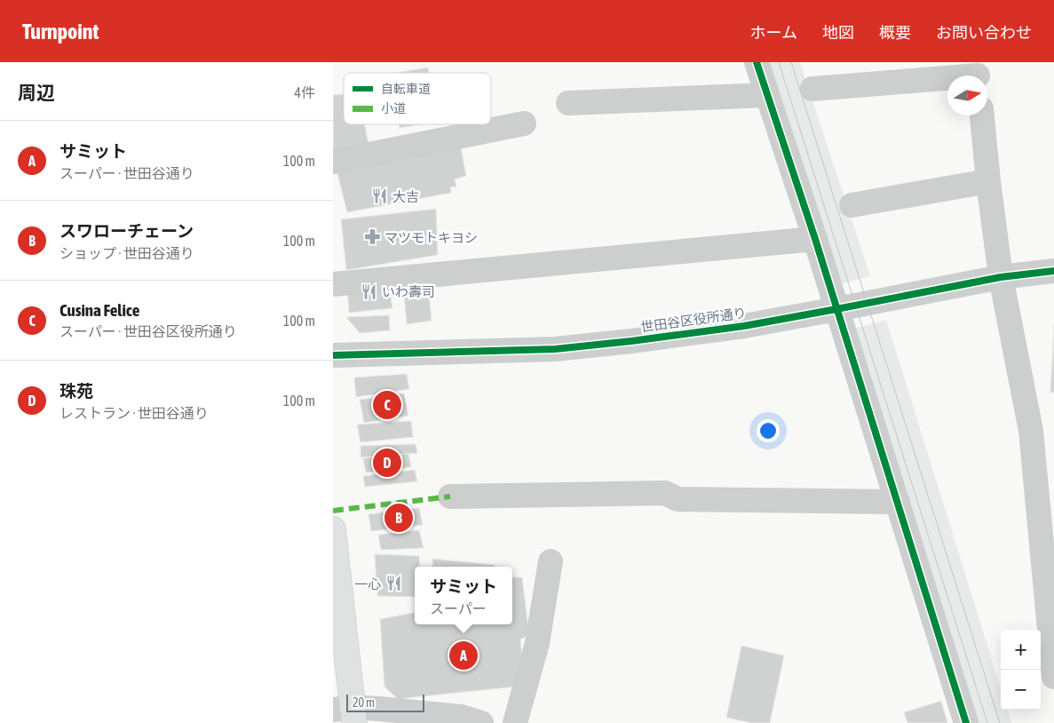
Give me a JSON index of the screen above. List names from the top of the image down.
{
  "streets": {
    "street": ["世田谷区役所通り"]
  },
  "places": {
    "restaurant": ["大吉", "いわ壽司", "一心"],
    "pharmacy": ["マツモトキヨシ"]
  },
  "legend": ["自転車道", "小道"],
  "scale_bar": "20 m",
  "north": "right",
  "page": {
    "header": "Turnpoint",
    "nav": [
      "ホーム",
      "地図",
      "概要",
      "お問い合わせ"
    ],
    "heading": ["周辺", "4件"],
    "list": [
      {
        "mark": "A",
        "name": "サミット",
        "note": "スーパー · 世田谷通り",
        "value": "100 m"
      },
      {
        "mark": "B",
        "name": "スワローチェーン",
        "note": "ショップ · 世田谷通り",
        "value": "100 m"
      },
      {
        "mark": "C",
        "name": "Cusina Felice",
        "note": "スーパー · 世田谷区役所通り",
        "value": "100 m"
      },
      {
        "mark": "D",
        "name": "珠苑",
        "note": "レストラン · 世田谷通り",
        "value": "100 m"
      }
    ],
    "pins": [
      "C",
      "D",
      "B",
      "A"
    ],
    "popup": ["サミット", "スーパー"],
    "map_buttons": ["+", "−"],
    "scale": "20 m"
  }
}
